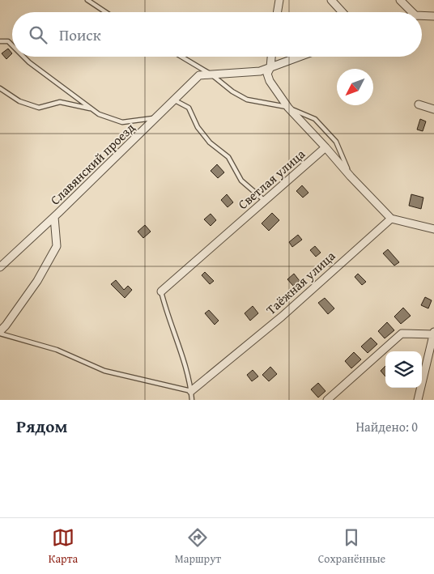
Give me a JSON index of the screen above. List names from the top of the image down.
{
  "streets": {
    "street": ["Славянский проезд", "Светлая улица", "Таёжная улица"]
  },
  "north": "bottom left",
  "page": {
    "search": "Поиск",
    "heading": ["Рядом", "Найдено: 0"],
    "nav": ["Карта", "Маршрут", "Сохранённые"]
  }
}
